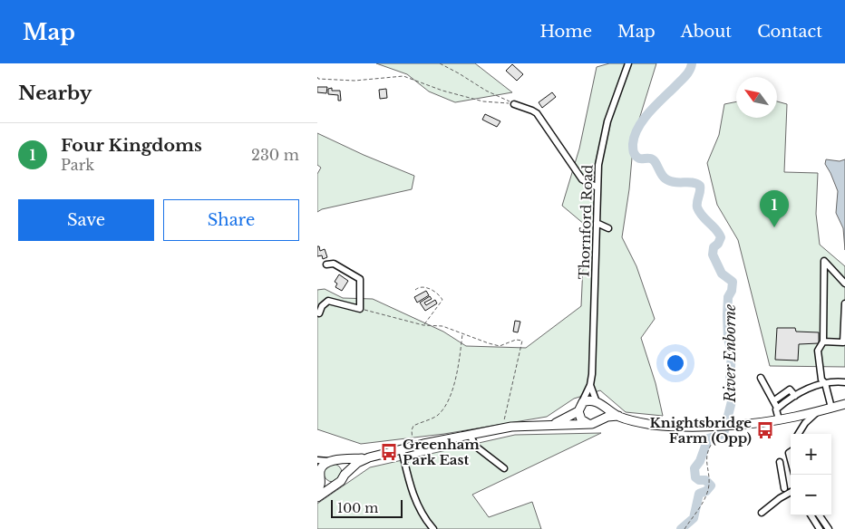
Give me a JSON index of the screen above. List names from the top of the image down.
{
  "streets": {
    "street": ["Thornford Road"]
  },
  "water": ["River Enborne"],
  "places": {
    "bus stop": ["Knightsbridge Farm (Opp)", "Greenham Park East"]
  },
  "scale_bar": "100 m",
  "north": "top left",
  "page": {
    "header": "Map",
    "nav": [
      "Home",
      "Map",
      "About",
      "Contact"
    ],
    "heading": "Nearby",
    "list": [
      {
        "mark": "1",
        "name": "Four Kingdoms",
        "note": "Park",
        "value": "230 m"
      }
    ],
    "buttons": ["Save", "Share"],
    "pins": "1",
    "map_buttons": ["+", "−"],
    "scale": "100 m"
  }
}
